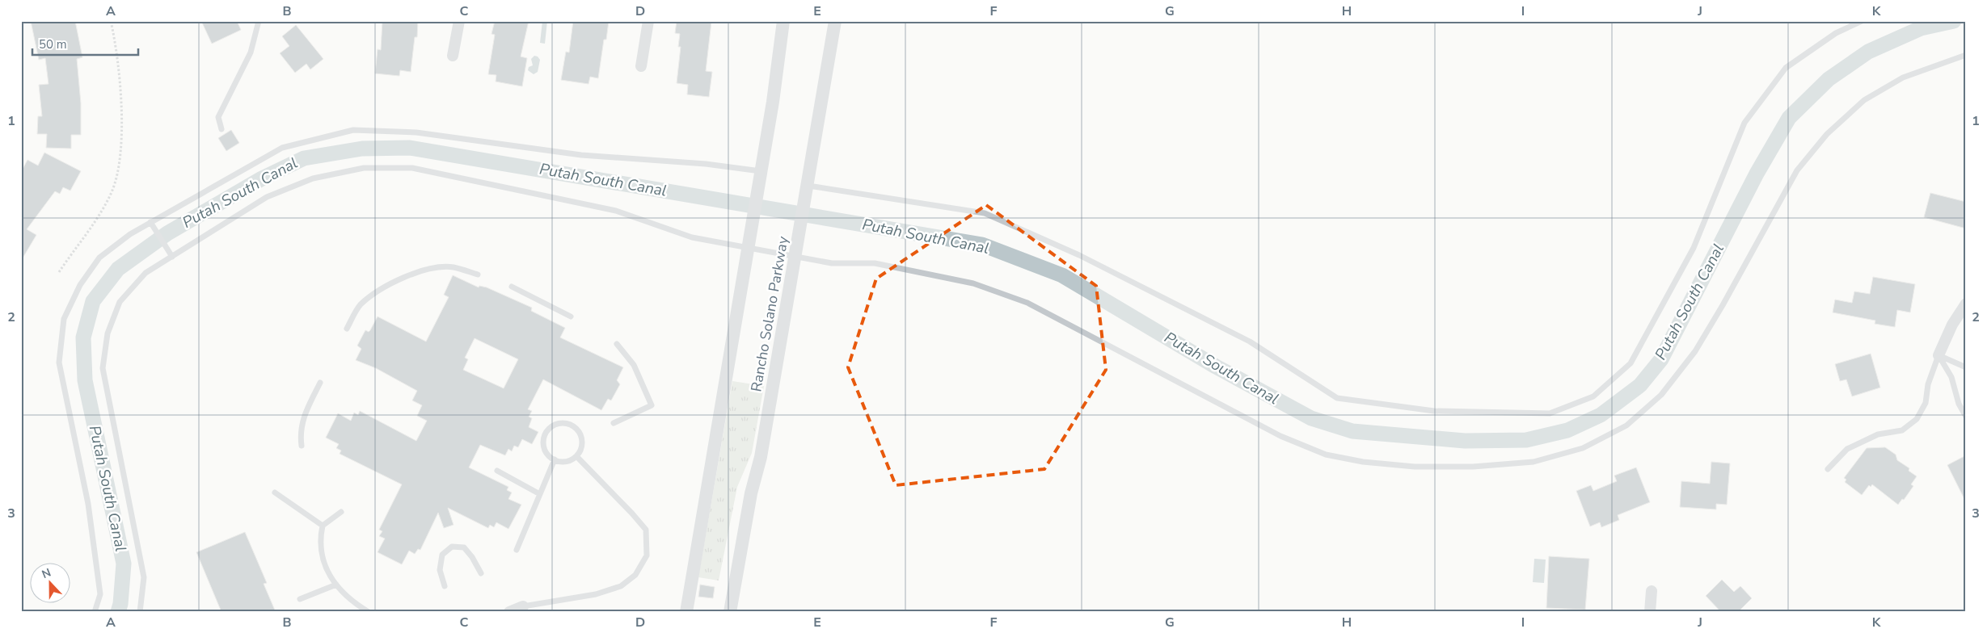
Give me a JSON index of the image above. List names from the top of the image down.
{
  "streets": {
    "street": ["Rancho Solano Parkway"]
  },
  "water": ["Putah South Canal"],
  "scale_bar": "50 m",
  "north": "top",
  "grid": {
    "columns": [
      "A",
      "B",
      "C",
      "D",
      "E",
      "F",
      "G",
      "H",
      "I",
      "J",
      "K"
    ],
    "rows": ["1", "2", "3"]
  }
}
